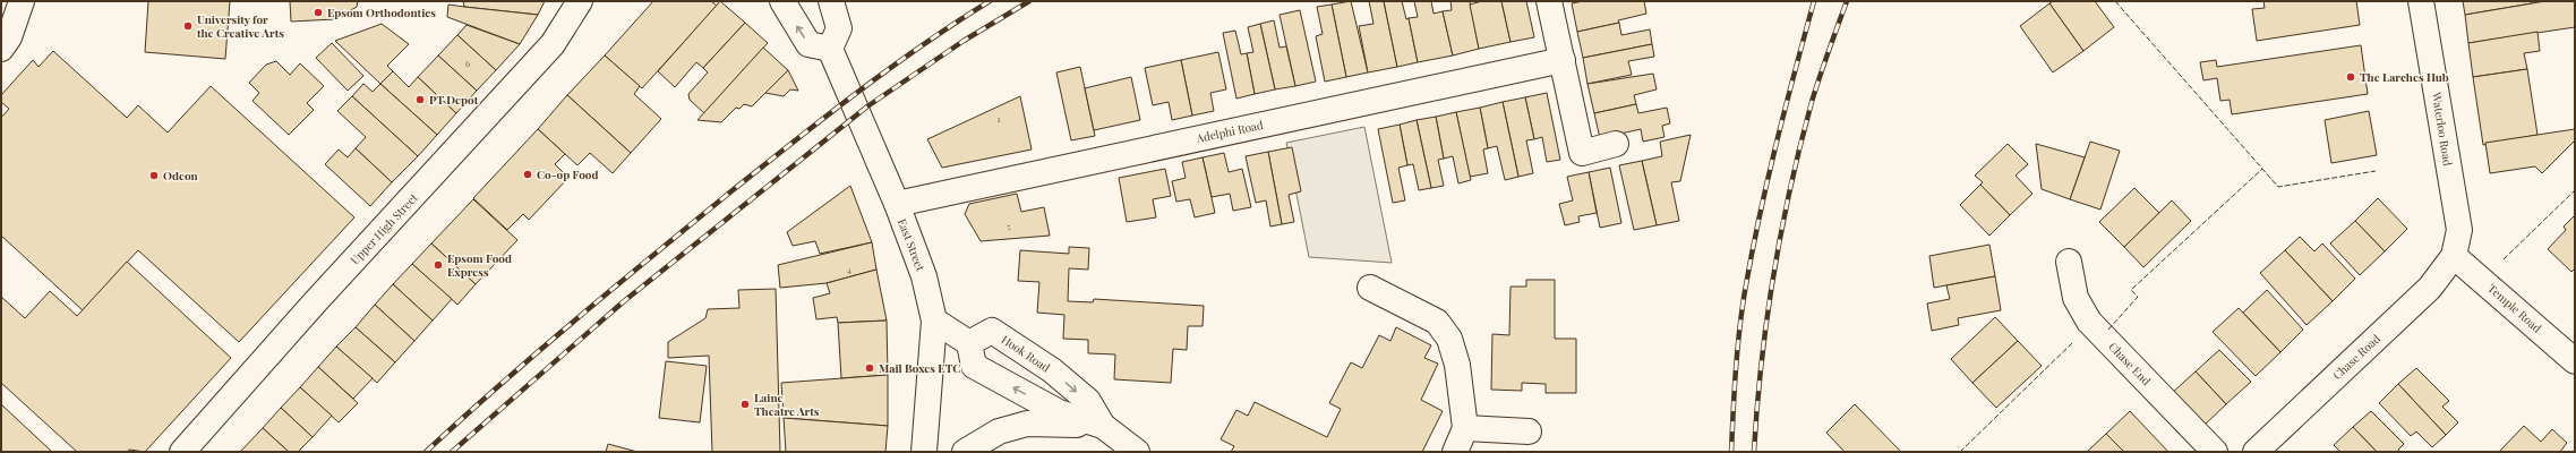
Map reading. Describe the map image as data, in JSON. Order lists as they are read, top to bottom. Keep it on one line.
{"streets":{"main road":["Waterloo Road","Adelphi Road","Upper High Street","East Street","Temple Road","Hook Road","Chase Road","Chase End"]},"crossings":[["Waterloo Road","Temple Road"],["Waterloo Road","Chase Road"],["Adelphi Road","East Street"],["Temple Road","Chase Road"]],"places":["Epsom Orthodontics","University for the Creative Arts","The Larches Hub","PT Depot","Co-op Food","Odeon","Epsom Food Express","Mail Boxes ETC","Laine Theatre Arts"],"house_numbers":["6","1","5","4"]}
